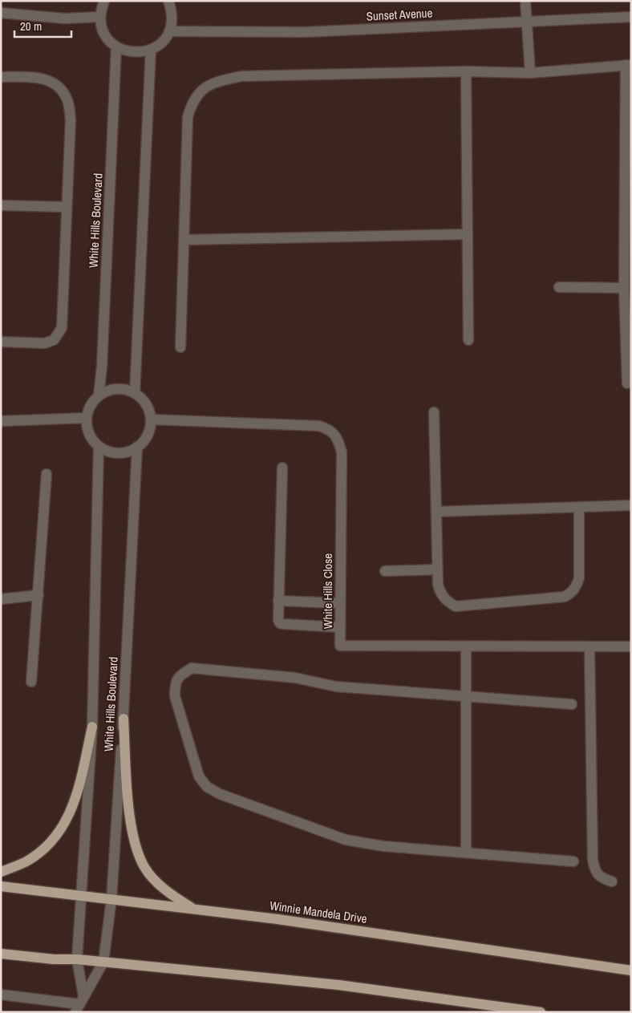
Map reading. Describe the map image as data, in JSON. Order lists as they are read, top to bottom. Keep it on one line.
{"streets":{"main road":["Winnie Mandela Drive"],"street":["Sunset Avenue","White Hills Boulevard","White Hills Close"]},"crossings":[["White Hills Boulevard","White Hills Close"],["White Hills Boulevard","Winnie Mandela Drive"]],"scale_bar":"20 m"}
